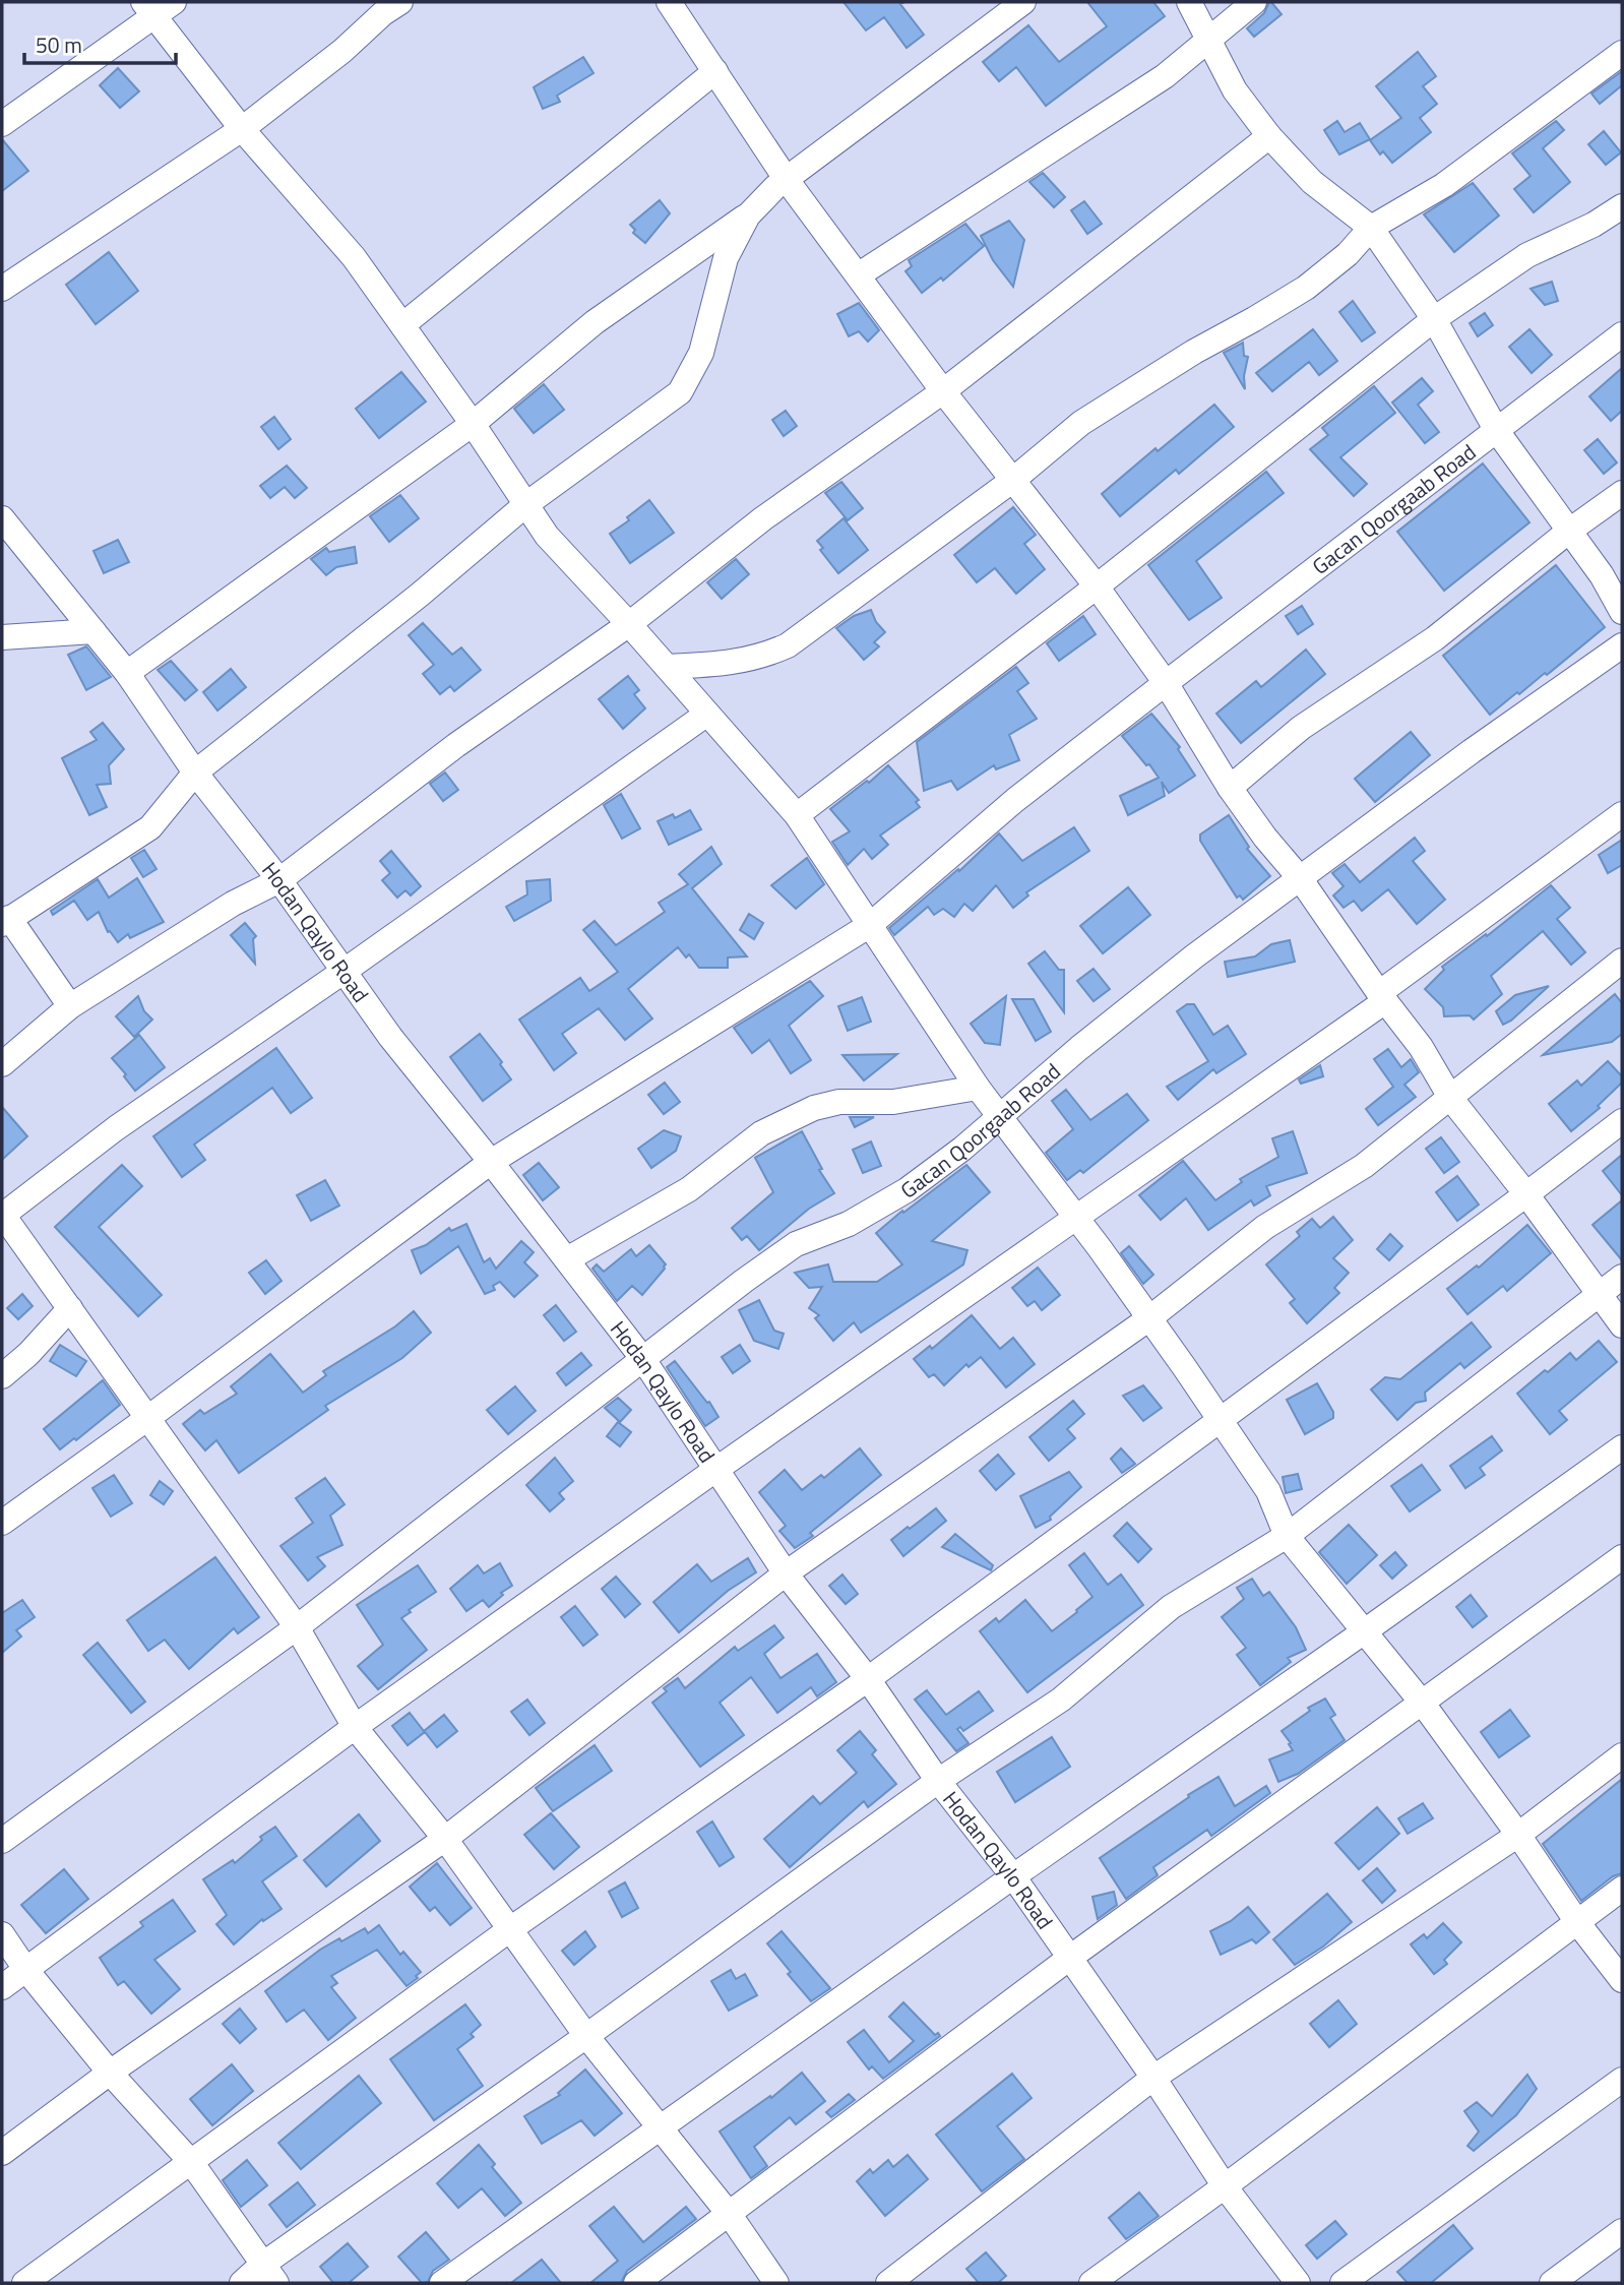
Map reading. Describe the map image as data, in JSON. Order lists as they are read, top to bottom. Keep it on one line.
{"streets":{"street":["Gacan Qoorgaab Road","Hodan Qaylo Road"]},"crossings":[["Gacan Qoorgaab Road","Hodan Qaylo Road"]],"scale_bar":"50 m"}
